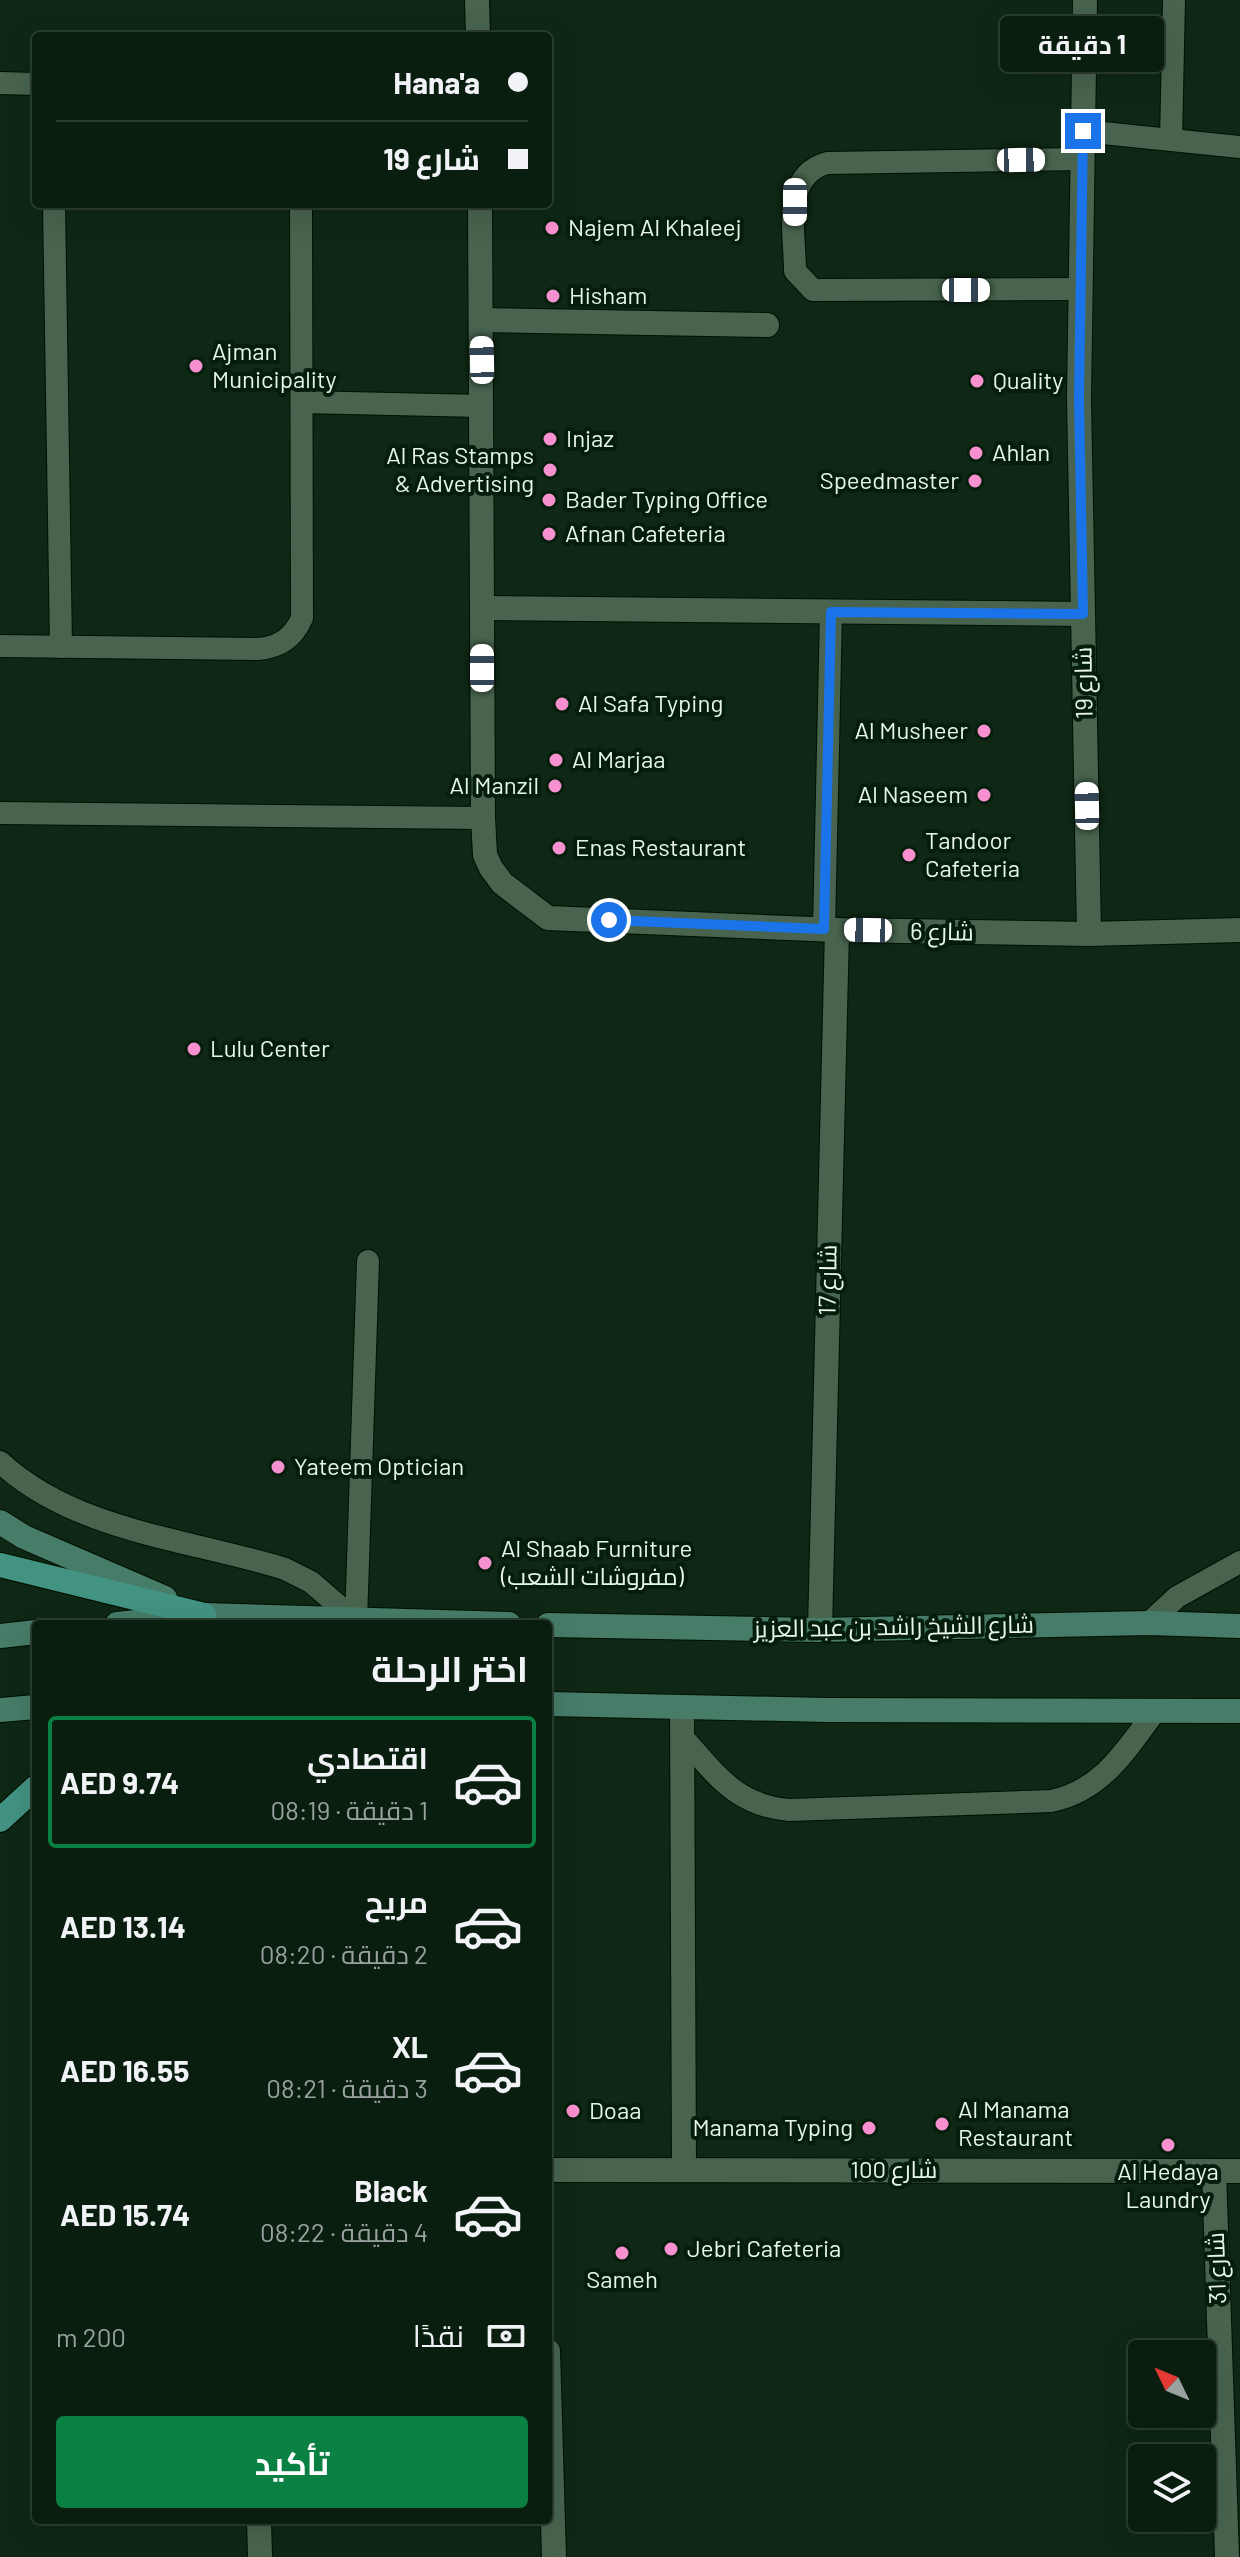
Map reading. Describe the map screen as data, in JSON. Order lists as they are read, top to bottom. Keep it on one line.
{"streets":{"main road":["شارع الشيخ راشد بن عبد العزيز"],"street":["شارع 19","شارع 6","شارع 17","شارع 100","شارع 31"]},"crossings":[["شارع 19","شارع 6"],["شارع 6","شارع 17"],["شارع 17","شارع الشيخ راشد بن عبد العزيز"],["شارع 100","شارع 31"]],"places":["Najem Al Khaleej","Hisham","Ajman Municipality","Quality","Injaz","Ahlan","Al Ras Stamps & Advertising","Speedmaster","Bader Typing Office","Afnan Cafeteria","Al Safa Typing","Al Musheer","Al Marjaa","Al Manzil","Al Naseem","Enas Restaurant","Tandoor Cafeteria","Lulu Center","Yateem Optician","Al Shaab Furniture (مفروشات الشعب)","Doaa","Al Manama Restaurant","Manama Typing","Al Hedaya Laundry","Jebri Cafeteria","Sameh"],"north":"top left","page":{"bubble":"1 دقيقة","banner":["Hana'a","شارع 19"],"heading":"اختر الرحلة","list":[{"name":"اقتصادي","note":"1 دقيقة · 08:19","value":"AED 9.74"},{"name":"مريح","note":"2 دقيقة · 08:20","value":"AED 13.14"},{"name":"XL","note":"3 دقيقة · 08:21","value":"AED 16.55"},{"name":"Black","note":"4 دقيقة · 08:22","value":"AED 15.74"}],"pay":["نقدًا","200 m"],"buttons":"تأكيد"}}
